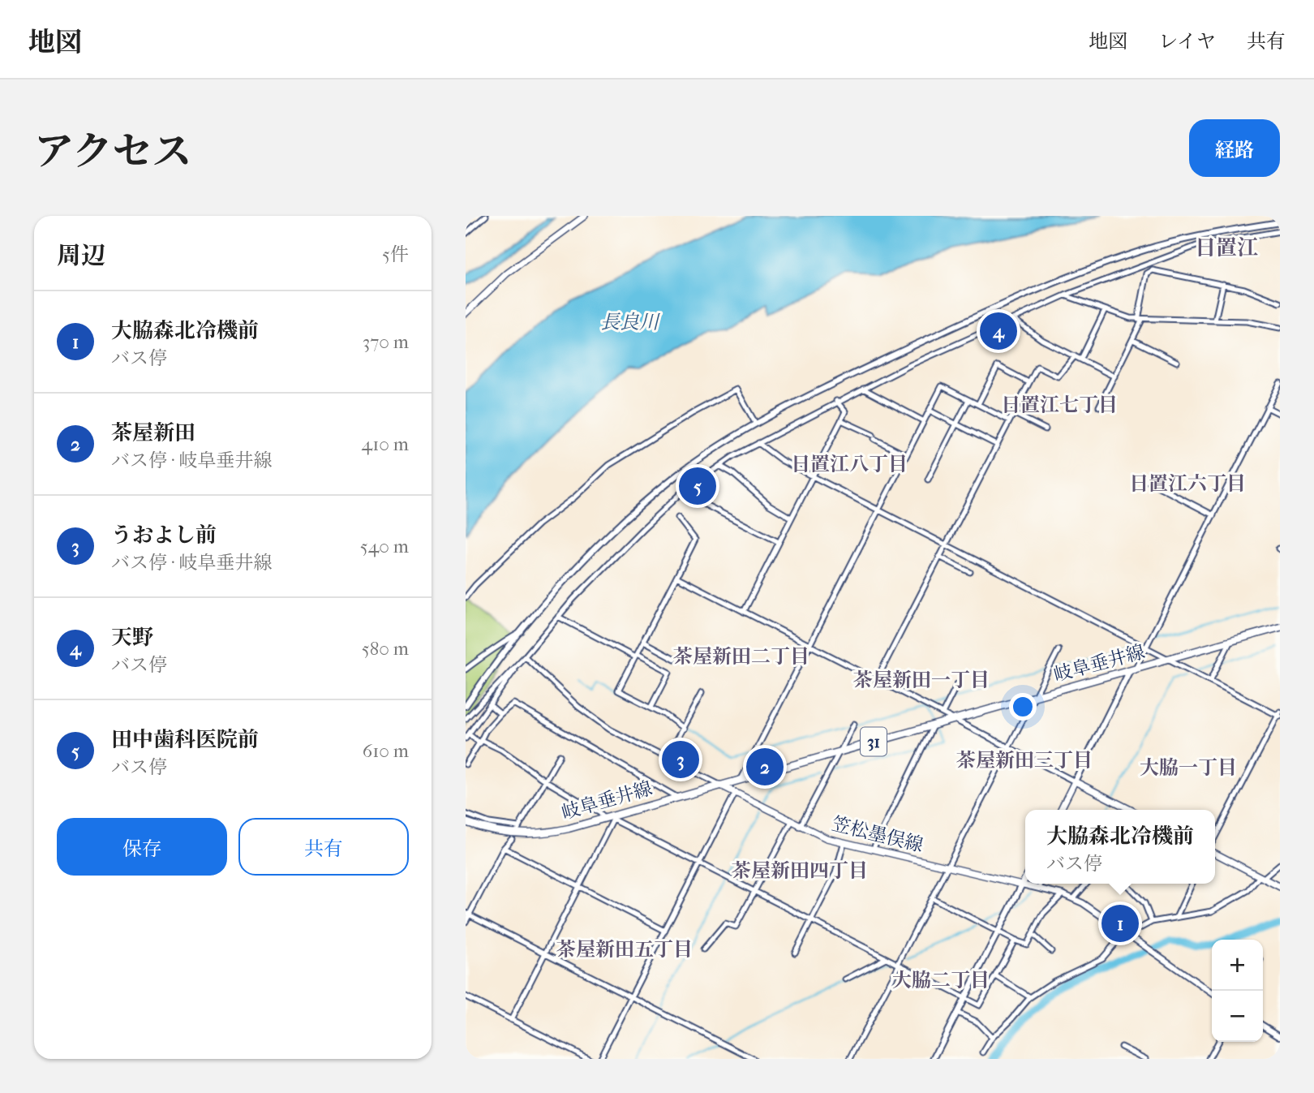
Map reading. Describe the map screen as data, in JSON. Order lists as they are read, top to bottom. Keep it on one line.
{"streets":{"main road":["岐阜垂井線","31","笠松墨俣線"]},"crossings":[["岐阜垂井線","笠松墨俣線"]],"districts":["日置江","日置江七丁目","日置江八丁目","日置江六丁目","茶屋新田二丁目","茶屋新田一丁目","茶屋新田三丁目","大脇一丁目","茶屋新田四丁目","茶屋新田五丁目","大脇二丁目"],"water":["長良川"],"page":{"header":"地図","nav":["地図","レイヤ","共有"],"title":"アクセス","buttons":["経路",["保存","共有"]],"heading":["周辺","5件"],"list":[{"mark":"1","name":"大脇森北冷機前","note":"バス停","value":"370 m"},{"mark":"2","name":"茶屋新田","note":"バス停 · 岐阜垂井線","value":"410 m"},{"mark":"3","name":"うおよし前","note":"バス停 · 岐阜垂井線","value":"540 m"},{"mark":"4","name":"天野","note":"バス停","value":"580 m"},{"mark":"5","name":"田中歯科医院前","note":"バス停","value":"610 m"}],"pins":["4","5","3","2","1"],"popup":["大脇森北冷機前","バス停"],"map_buttons":["+","−"]}}
